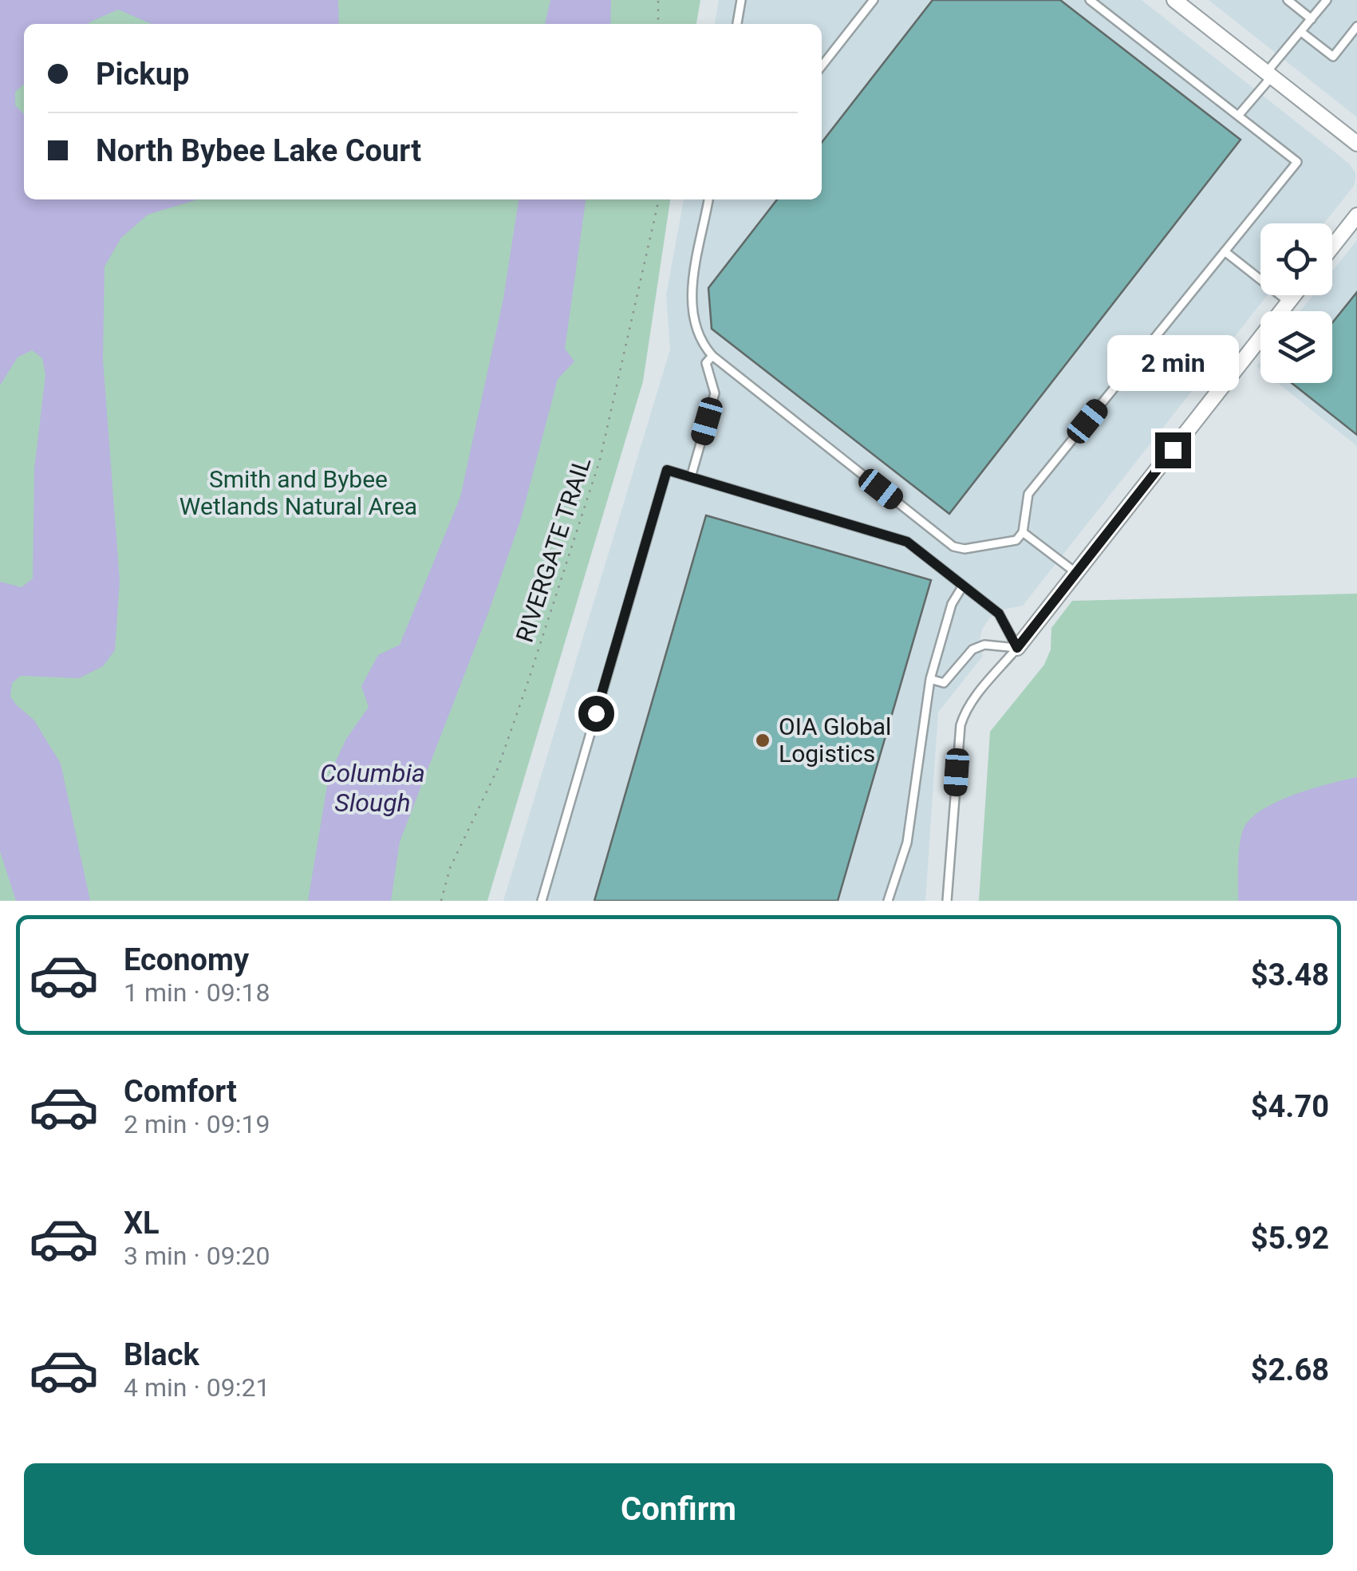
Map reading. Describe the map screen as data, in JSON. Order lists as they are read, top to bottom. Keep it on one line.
{"streets":{"path":["RIVERGATE TRAIL"]},"water":["Columbia Slough"],"parks":["Smith and Bybee Wetlands Natural Area"],"places":["OIA Global Logistics"],"page":{"banner":["Pickup","North Bybee Lake Court"],"bubble":"2 min","list":[{"name":"Economy","note":"1 min · 09:18","value":"$3.48"},{"name":"Comfort","note":"2 min · 09:19","value":"$4.70"},{"name":"XL","note":"3 min · 09:20","value":"$5.92"},{"name":"Black","note":"4 min · 09:21","value":"$2.68"}],"buttons":"Confirm"}}
